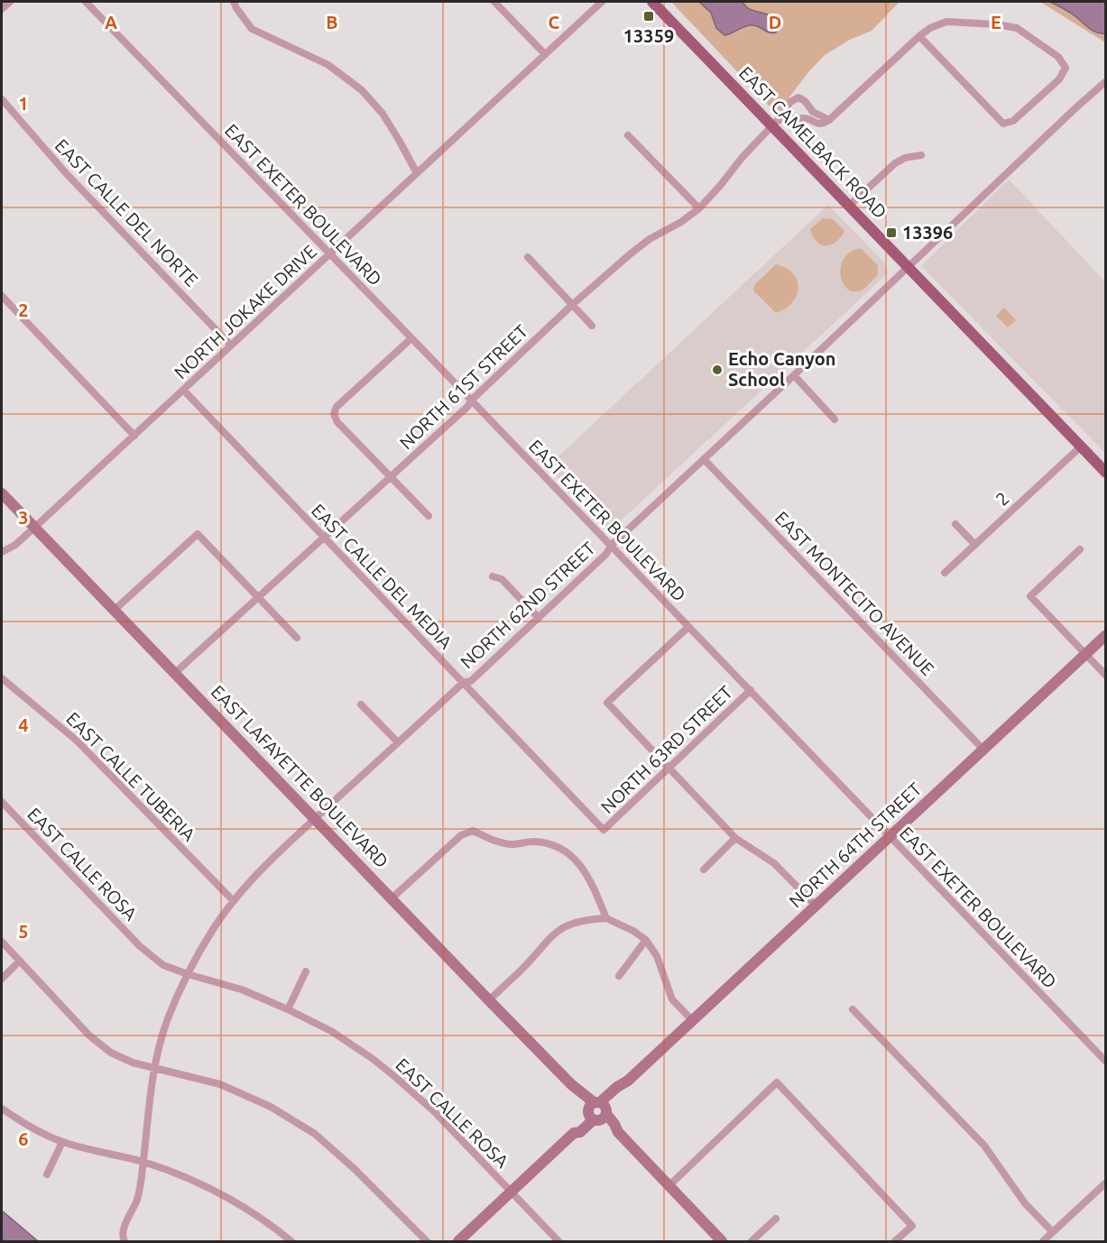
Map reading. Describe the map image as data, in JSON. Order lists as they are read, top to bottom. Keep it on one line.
{"streets":{"main road":["EAST CAMELBACK ROAD"],"street":["EAST EXETER BOULEVARD","EAST CALLE DEL NORTE","NORTH JOKAKE DRIVE","NORTH 61ST STREET","2","EAST CALLE DEL MEDIA","EAST MONTECITO AVENUE","NORTH 62ND STREET","NORTH 63RD STREET","EAST CALLE TUBERIA","EAST LAFAYETTE BOULEVARD","NORTH 64TH STREET","EAST CALLE ROSA"]},"crossings":[["EAST CAMELBACK ROAD","NORTH 61ST STREET"],["EAST CAMELBACK ROAD","2"],["EAST CAMELBACK ROAD","NORTH 62ND STREET"],["EAST EXETER BOULEVARD","NORTH JOKAKE DRIVE"],["EAST EXETER BOULEVARD","NORTH 61ST STREET"],["EAST EXETER BOULEVARD","NORTH 62ND STREET"],["EAST EXETER BOULEVARD","NORTH 63RD STREET"],["EAST EXETER BOULEVARD","NORTH 64TH STREET"],["EAST CALLE DEL NORTE","NORTH JOKAKE DRIVE"],["NORTH JOKAKE DRIVE","EAST CALLE DEL MEDIA"],["NORTH JOKAKE DRIVE","EAST LAFAYETTE BOULEVARD"],["NORTH 61ST STREET","EAST CALLE DEL MEDIA"],["NORTH 61ST STREET","EAST LAFAYETTE BOULEVARD"],["EAST CALLE DEL MEDIA","NORTH 62ND STREET"],["EAST CALLE DEL MEDIA","NORTH 63RD STREET"],["EAST MONTECITO AVENUE","NORTH 62ND STREET"],["EAST MONTECITO AVENUE","NORTH 64TH STREET"],["NORTH 62ND STREET","EAST CALLE TUBERIA"],["NORTH 62ND STREET","EAST LAFAYETTE BOULEVARD"],["NORTH 62ND STREET","EAST CALLE ROSA"],["EAST LAFAYETTE BOULEVARD","NORTH 64TH STREET"],["NORTH 64TH STREET","EAST CALLE ROSA"]],"places":{"transit":["13359","13396"],"other":["Echo Canyon School"]},"grid":{"columns":["A","B","C","D","E"],"rows":["1","2","3","4","5","6"]}}
